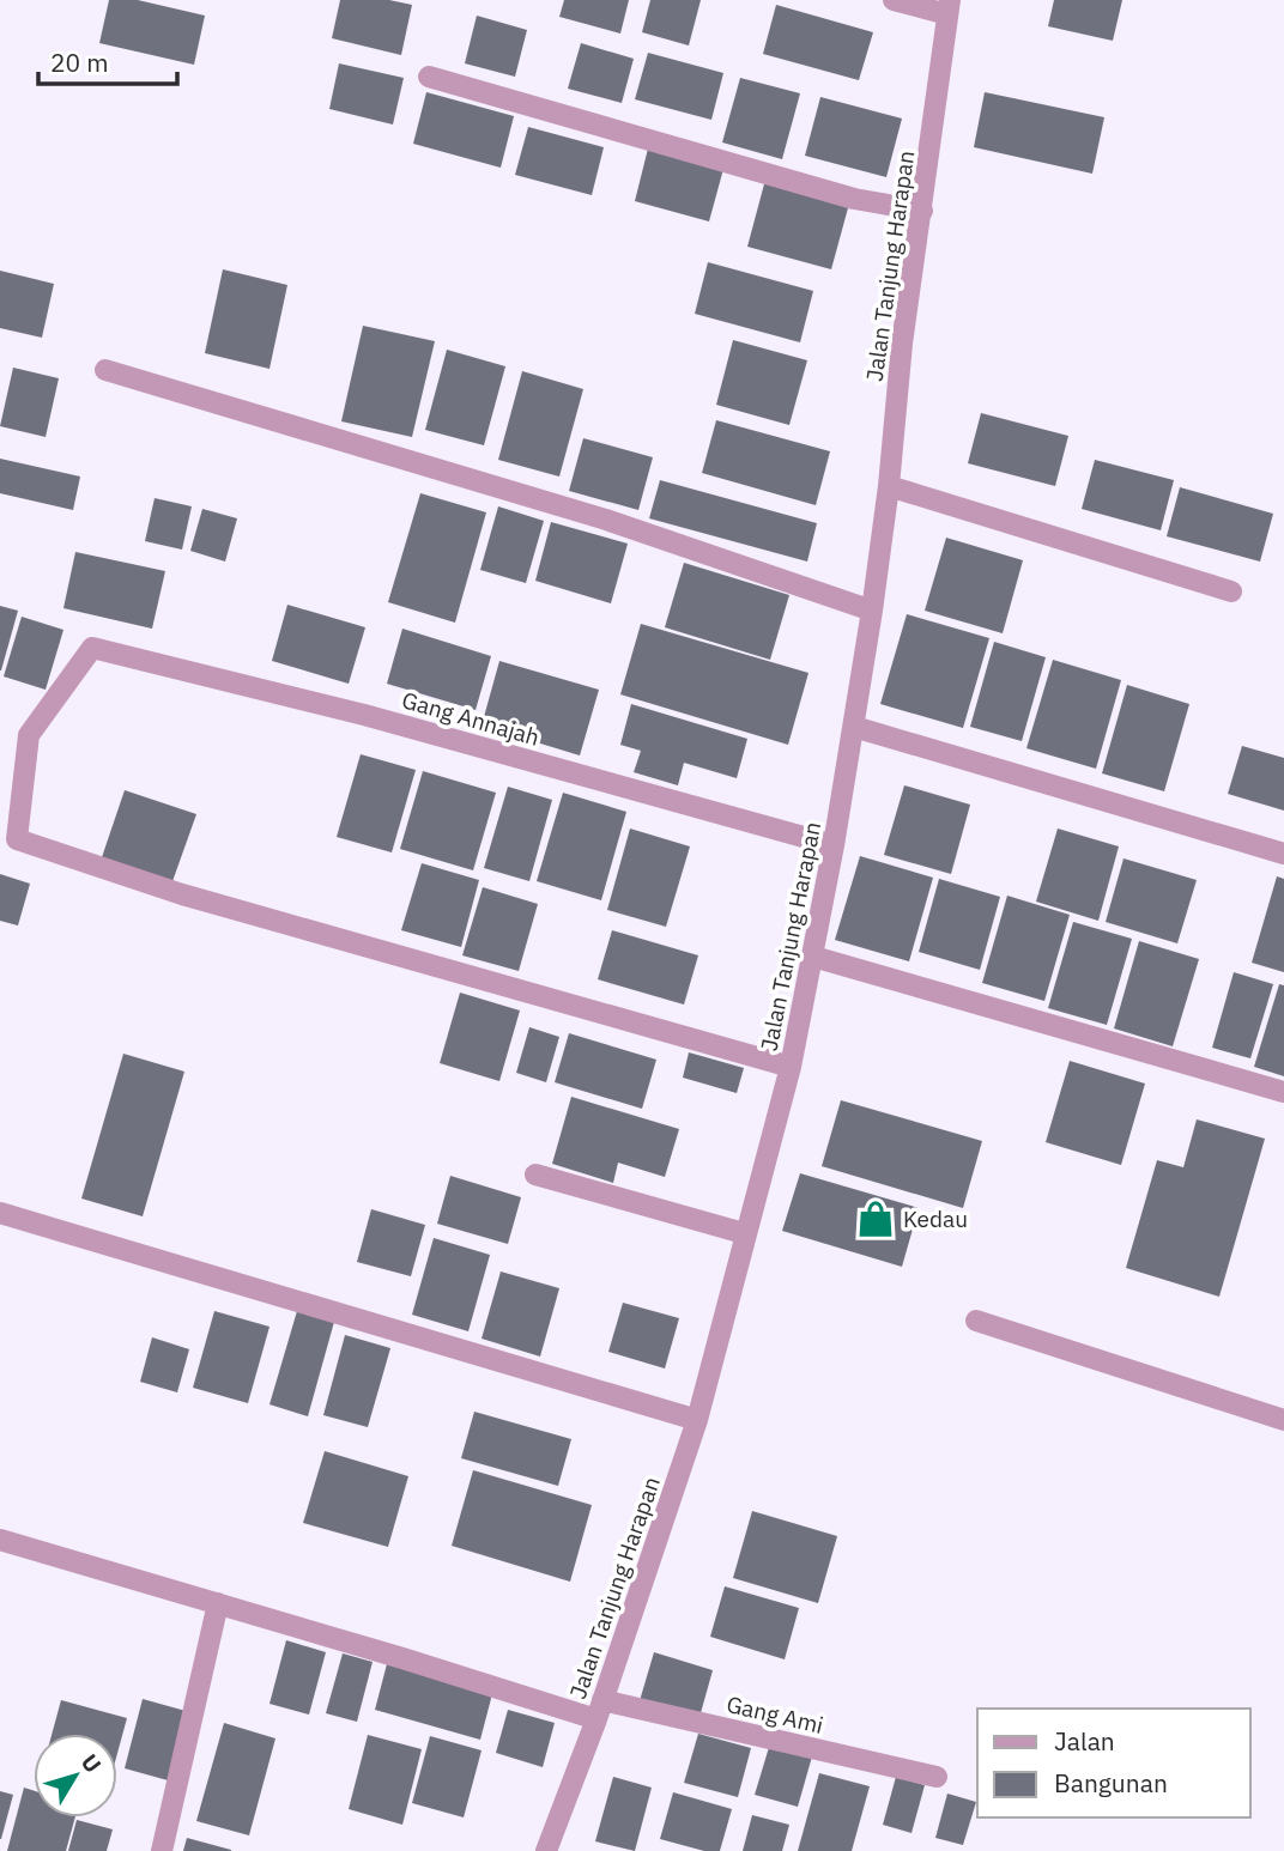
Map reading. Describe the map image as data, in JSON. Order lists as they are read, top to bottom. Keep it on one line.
{"streets":{"street":["Jalan Tanjung Harapan","Gang Annajah","Gang Ami"]},"crossings":[["Jalan Tanjung Harapan","Gang Annajah"],["Jalan Tanjung Harapan","Gang Ami"]],"places":{"shop":["Kedau"]},"legend":["Jalan","Bangunan"],"scale_bar":"20 m","north":"top right"}
